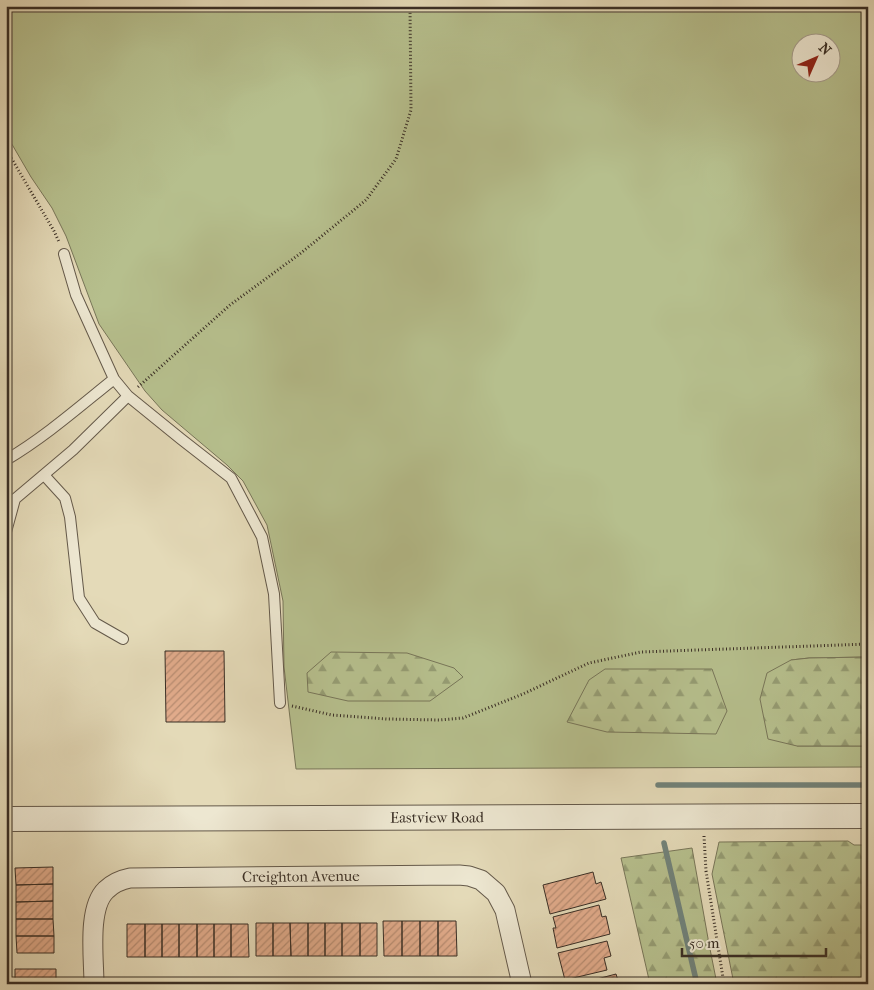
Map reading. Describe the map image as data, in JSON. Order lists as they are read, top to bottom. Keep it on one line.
{"streets":{"street":["Eastview Road","Creighton Avenue"]},"scale_bar":"50 m","north":"top right"}
